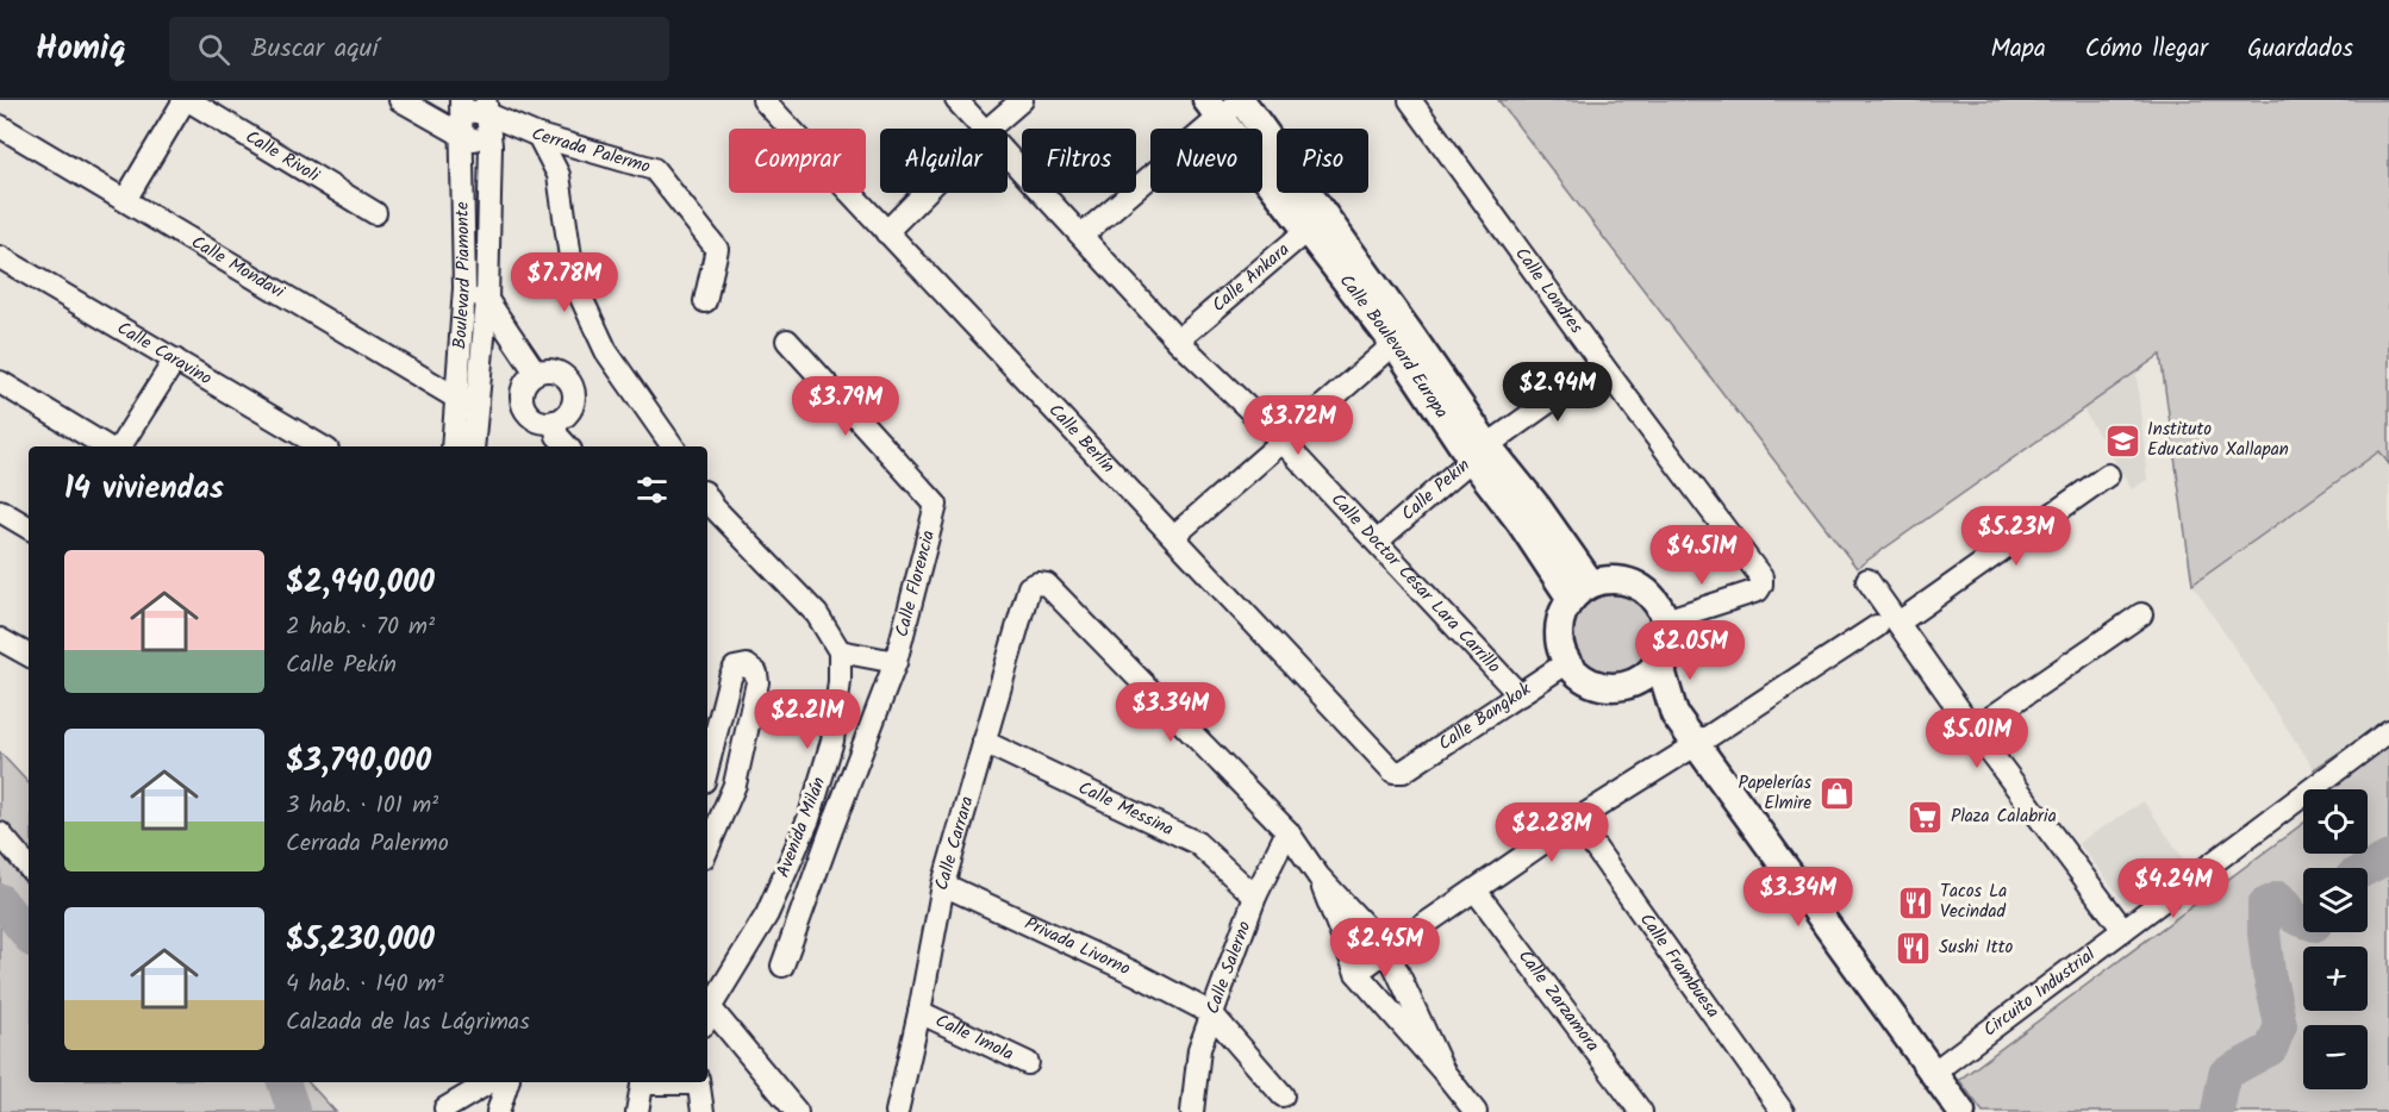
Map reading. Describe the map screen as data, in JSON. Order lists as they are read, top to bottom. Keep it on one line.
{"streets":{"main road":["Calle Boulevard Europa"],"street":["Cerrada Palermo","Calle Rivoli","Calle Mondavi","Boulevard Piamonte","Calle Ankara","Calle Londres","Calle Caravino","Calle Berlín","Calle Pekín","Calle Florencia","Calle Doctor César Lara Carrillo","Calle Bangkok","Calle Messina","Avenida Milán","Calle Carrara","Privada Livorno","Calle Frambuesa","Calle Salerno","Circuito Industrial","Calle Zarzamora","Calle Imola"]},"crossings":[["Cerrada Palermo","Boulevard Piamonte"],["Calle Rivoli","Calle Mondavi"],["Calle Mondavi","Boulevard Piamonte"],["Calle Ankara","Calle Boulevard Europa"],["Calle Ankara","Calle Doctor César Lara Carrillo"],["Calle Londres","Calle Boulevard Europa"],["Calle Londres","Calle Pekín"],["Calle Londres","Calle Bangkok"],["Calle Boulevard Europa","Calle Pekín"],["Calle Boulevard Europa","Calle Bangkok"],["Calle Berlín","Calle Bangkok"],["Calle Pekín","Calle Doctor César Lara Carrillo"],["Calle Doctor César Lara Carrillo","Calle Bangkok"],["Calle Messina","Calle Carrara"],["Calle Messina","Calle Salerno"],["Calle Carrara","Privada Livorno"],["Calle Carrara","Calle Salerno"],["Calle Carrara","Calle Imola"],["Privada Livorno","Calle Salerno"]],"places":{"school or university":["Instituto Educativo Xallapan"],"shop":["Papelerías Elmire"],"supermarket":["Plaza Calabria"],"restaurant":["Tacos La Vecindad","Sushi Itto"]},"page":{"header":"Homiq","search":"Buscar aquí","nav":["Mapa","Cómo llegar","Guardados"],"chip":["Comprar","Alquilar","Filtros","Nuevo","Piso"],"price":["$7.78M","$2.94M","$3.79M","$3.72M","$5.23M","$4.51M","$2.05M","$3.34M","$2.21M","$5.01M","$2.28M","$4.24M","$3.34M","$2.45M"],"heading":"14 viviendas","list":[{"name":"$2,940,000","note":"2 hab. · 70 m² · Calle Pekín"},{"name":"$3,790,000","note":"3 hab. · 101 m² · Cerrada Palermo"},{"name":"$5,230,000","note":"4 hab. · 140 m² · Calzada de las Lágrimas"}],"map_buttons":["+","−"]}}
